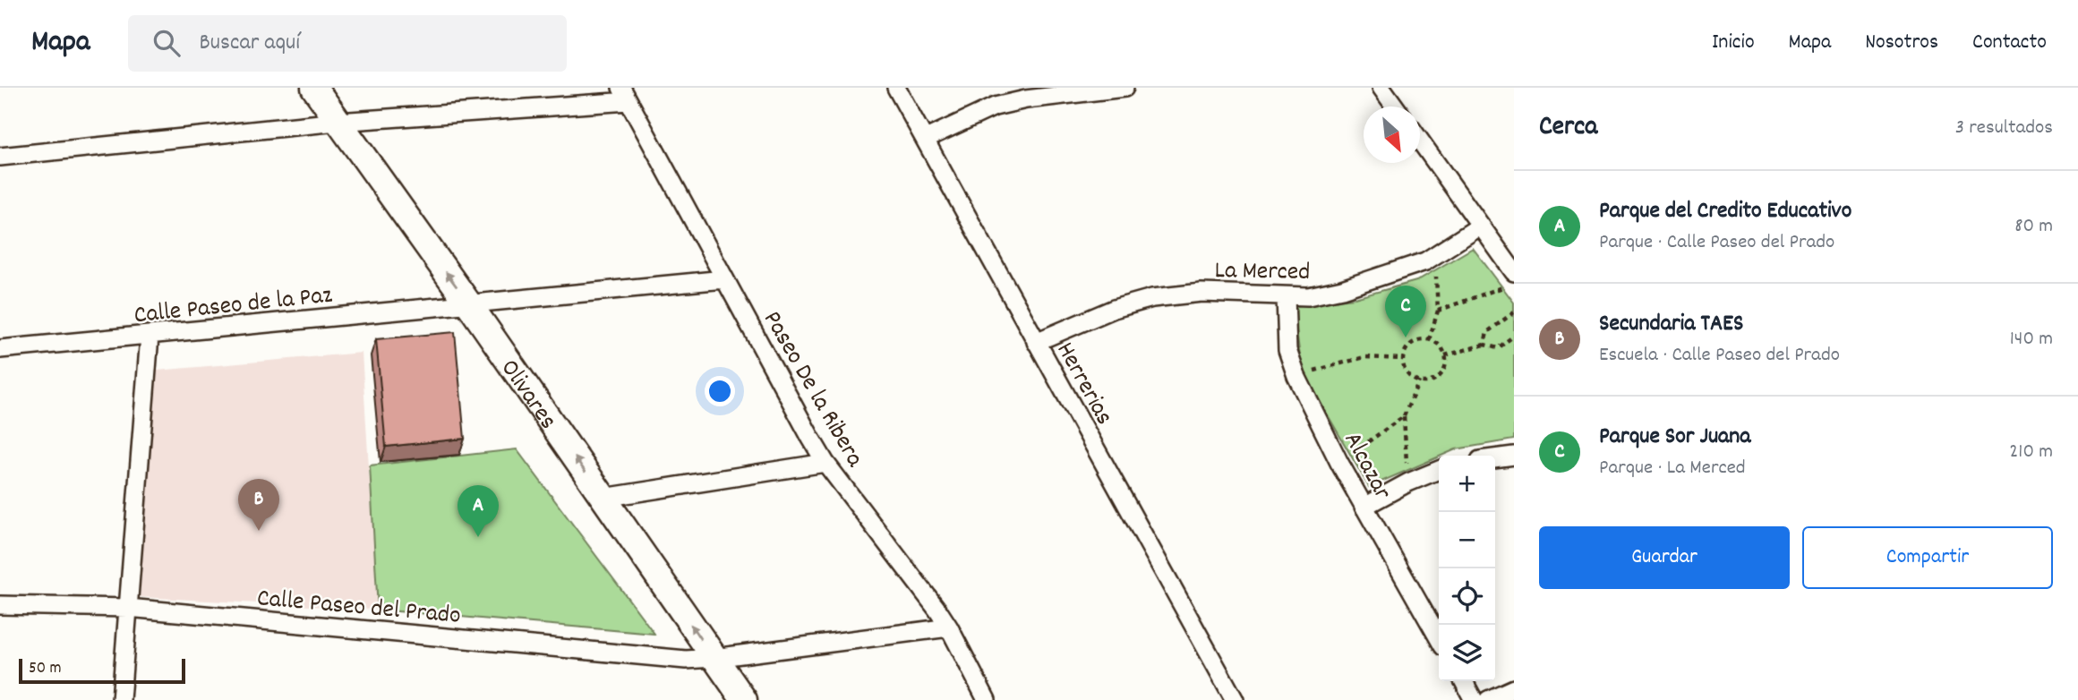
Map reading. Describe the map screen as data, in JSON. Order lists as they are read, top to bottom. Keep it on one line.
{"streets":{"main road":["Olivares"],"street":["La Merced","Calle Paseo de la Paz","Herrerias","Paseo De la Ribera","Alcazar","Calle Paseo del Prado"]},"crossings":[["La Merced","Herrerias"],["La Merced","Alcazar"],["Calle Paseo de la Paz","Paseo De la Ribera"],["Calle Paseo de la Paz","Olivares"],["Paseo De la Ribera","Calle Paseo del Prado"],["Olivares","Calle Paseo del Prado"]],"one_way":["Olivares"],"scale_bar":"50 m","north":"bottom right","page":{"header":"Mapa","search":"Buscar aquí","nav":["Inicio","Mapa","Nosotros","Contacto"],"heading":["Cerca","3 resultados"],"list":[{"mark":"A","name":"Parque del Credito Educativo","note":"Parque · Calle Paseo del Prado","value":"80 m"},{"mark":"B","name":"Secundaria TAES","note":"Escuela · Calle Paseo del Prado","value":"140 m"},{"mark":"C","name":"Parque Sor Juana","note":"Parque · La Merced","value":"210 m"}],"pins":["C","B","A"],"map_buttons":["+","−"],"buttons":["Guardar","Compartir"],"scale":"50 m"}}
